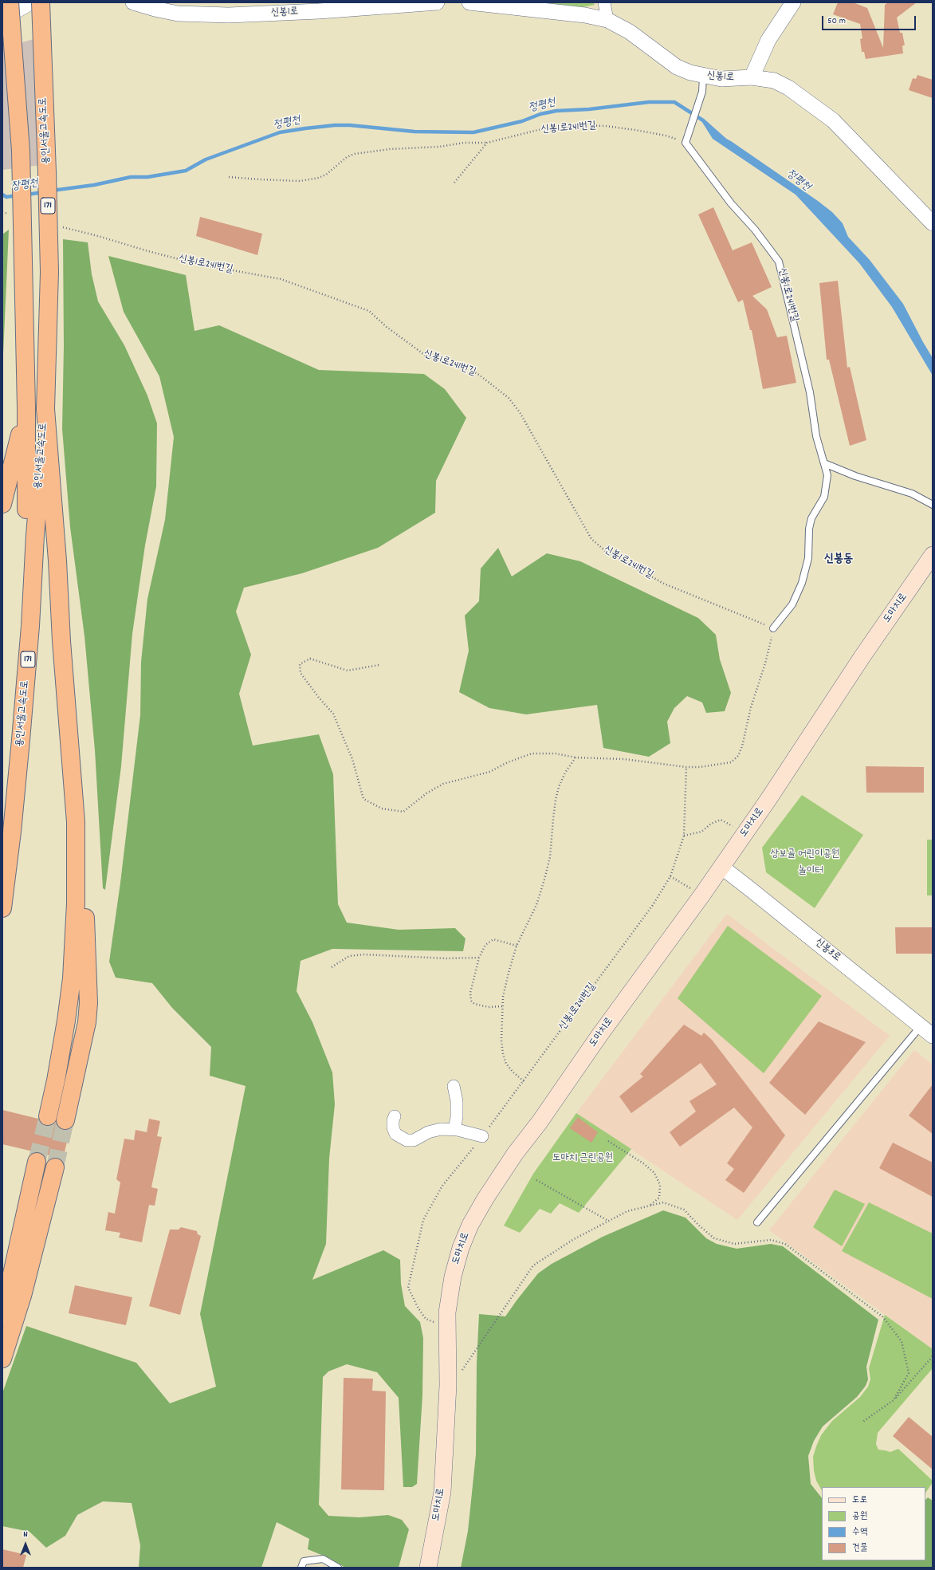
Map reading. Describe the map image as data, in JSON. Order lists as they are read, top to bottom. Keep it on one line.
{"streets":{"highway":["용인서울고속도로","171"],"main road":["도마치로"],"street":["신봉1로","신봉3로"],"lane":["신봉1로241번길"]},"crossings":[["신봉1로241번길","도마치로"],["도마치로","신봉3로"]],"districts":["신봉동"],"water":["정평천","장평천"],"parks":["상보골 어린이공원","놀이터","도마치 근린공원"],"legend":["도로","공원","수역","건물"],"scale_bar":"50 m","north":"top"}
